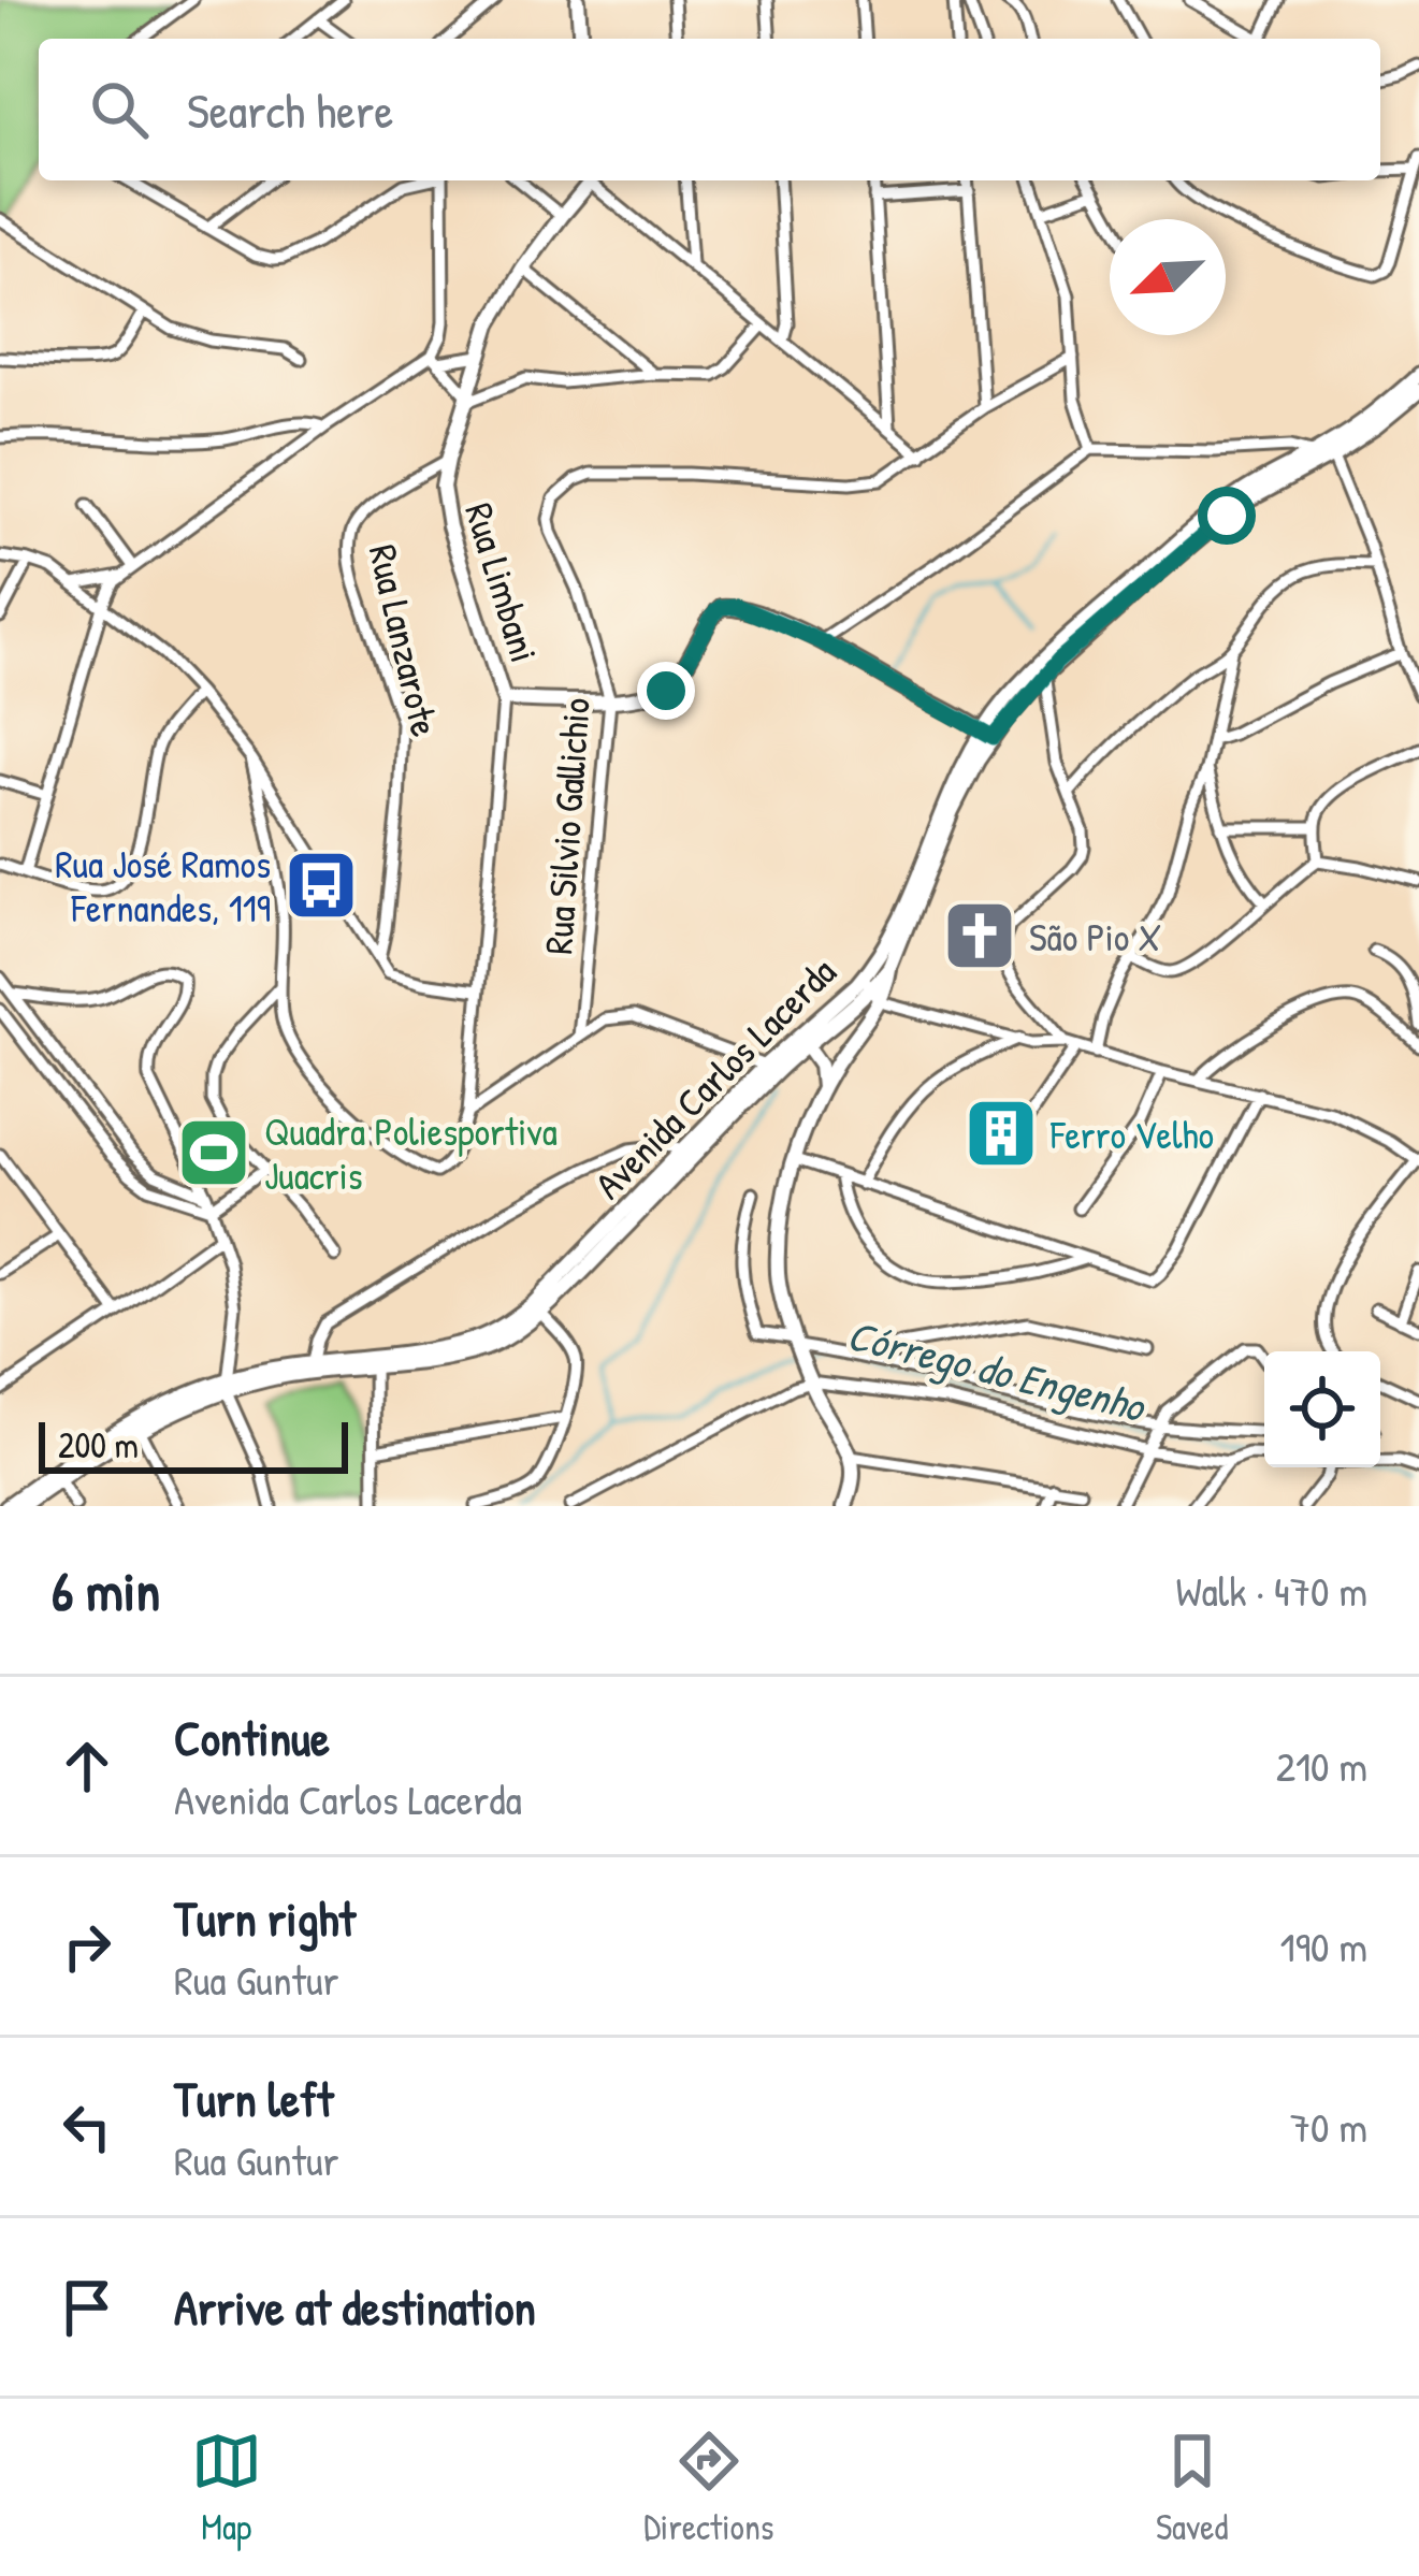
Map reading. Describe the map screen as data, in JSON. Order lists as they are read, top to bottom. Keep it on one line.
{"streets":{"main road":["Rua Limbani","Avenida Carlos Lacerda"],"street":["Rua Lanzarote","Rua Silvio Gallichio"]},"crossings":[["Rua Limbani","Rua Lanzarote"]],"water":["Córrego do Engenho"],"places":{"bus stop":["Rua José Ramos Fernandes, 119"],"church":["São Pio X"],"building":["Ferro Velho"],"sports":["Quadra Poliesportiva Juacris"]},"scale_bar":"200 m","north":"bottom left","page":{"search":"Search here","scale":"200 m","heading":["6 min","Walk · 470 m"],"list":[["Continue","Avenida Carlos Lacerda","210 m"],["Turn right","Rua Guntur","190 m"],["Turn left","Rua Guntur","70 m"],"Arrive at destination"],"nav":["Map","Directions","Saved"]}}
